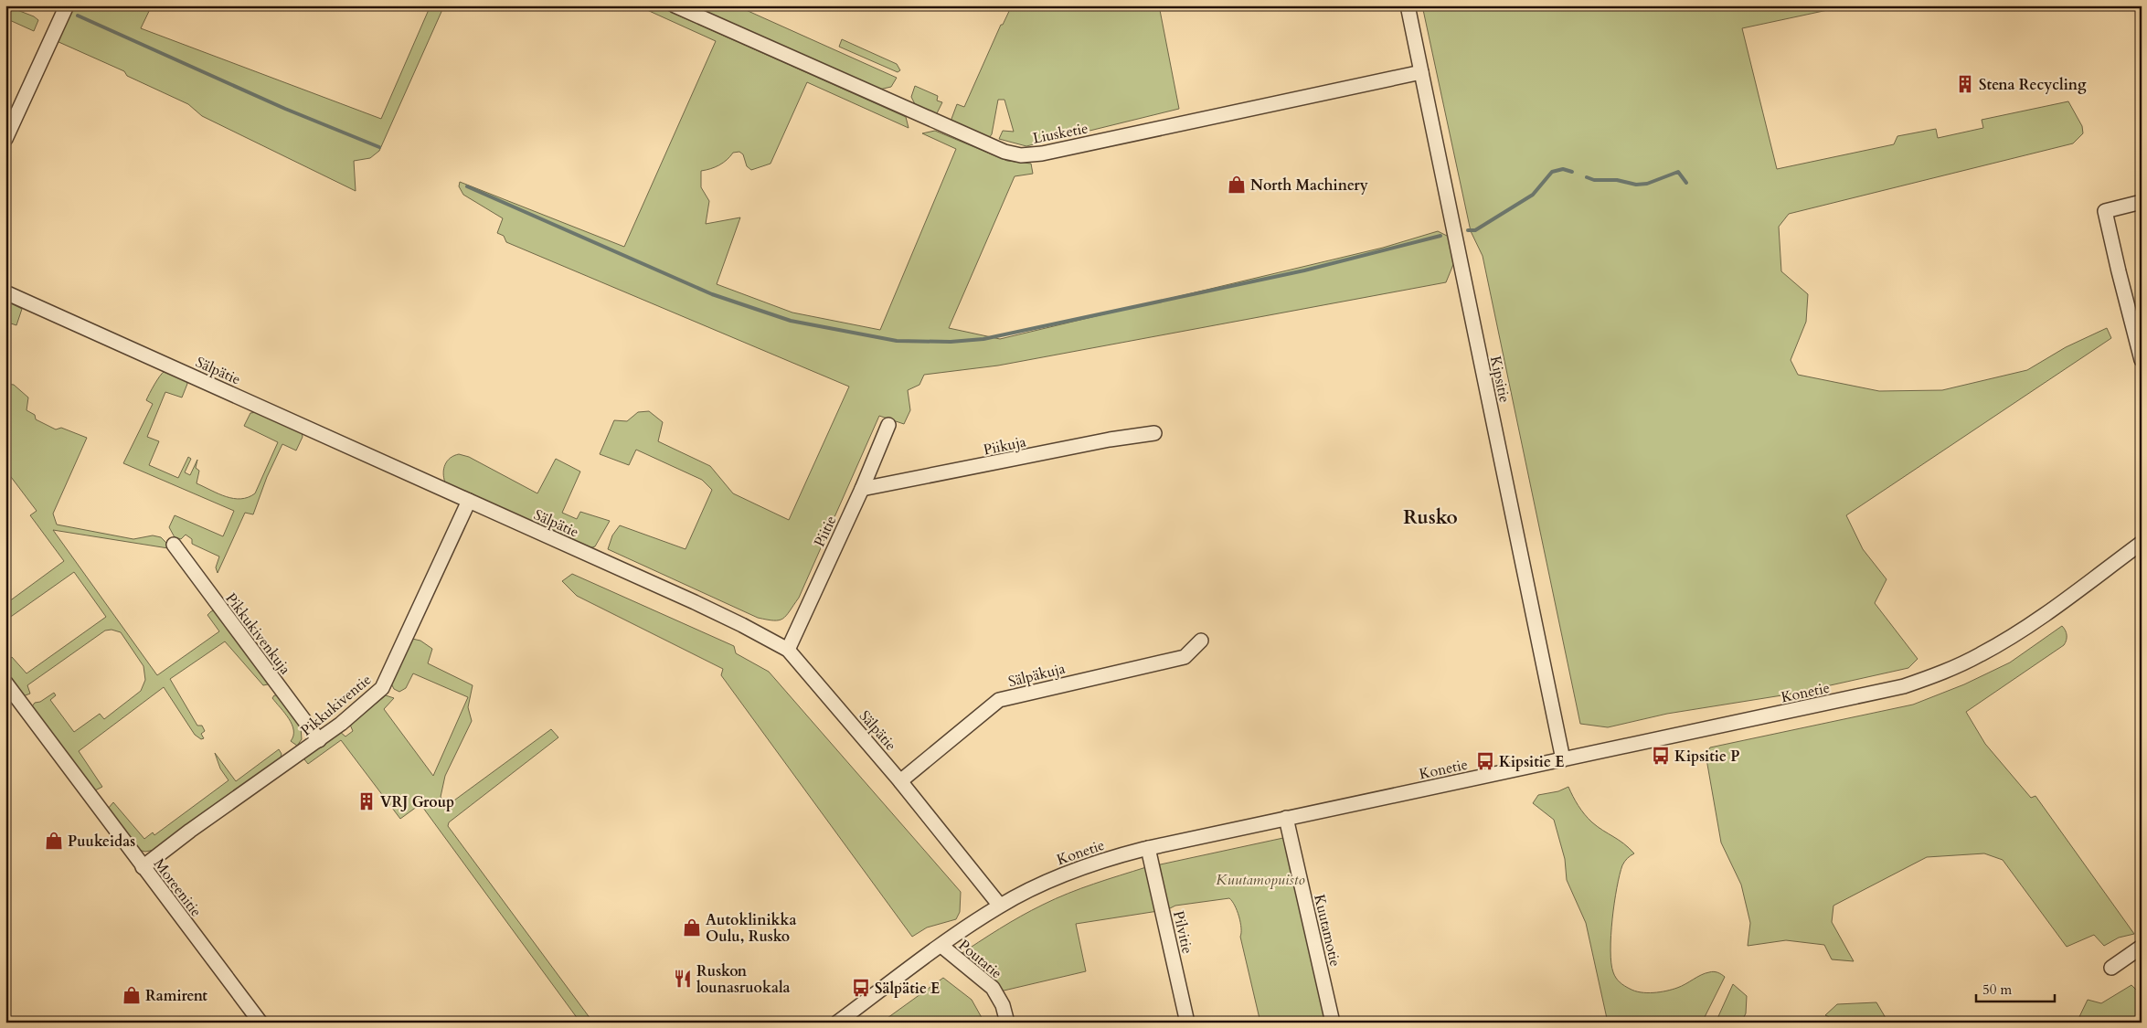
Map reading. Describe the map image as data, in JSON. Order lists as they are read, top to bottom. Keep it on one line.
{"streets":{"street":["Liusketie","Sälpätie","Kipsitie","Piikuja","Piitie","Pikkukivenkuja","Sälpäkuja","Konetie","Pikkukiventie","Moreenitie","Kuutamotie","Pilvitie","Poutatie"]},"crossings":[["Liusketie","Kipsitie"],["Sälpätie","Piitie"],["Sälpätie","Sälpäkuja"],["Sälpätie","Konetie"],["Sälpätie","Pikkukiventie"],["Kipsitie","Konetie"],["Piikuja","Piitie"],["Pikkukivenkuja","Pikkukiventie"],["Konetie","Kuutamotie"],["Konetie","Pilvitie"],["Konetie","Poutatie"],["Pikkukiventie","Moreenitie"]],"districts":["Rusko"],"parks":["Kuutamopuisto"],"places":{"building":["Stena Recycling","VRJ Group"],"shop":["North Machinery","Puukeidas","Autoklinikka Oulu, Rusko","Ramirent"],"bus stop":["Kipsitie P","Kipsitie E","Sälpätie E"],"restaurant":["Ruskon lounasruokala"]},"scale_bar":"50 m"}
